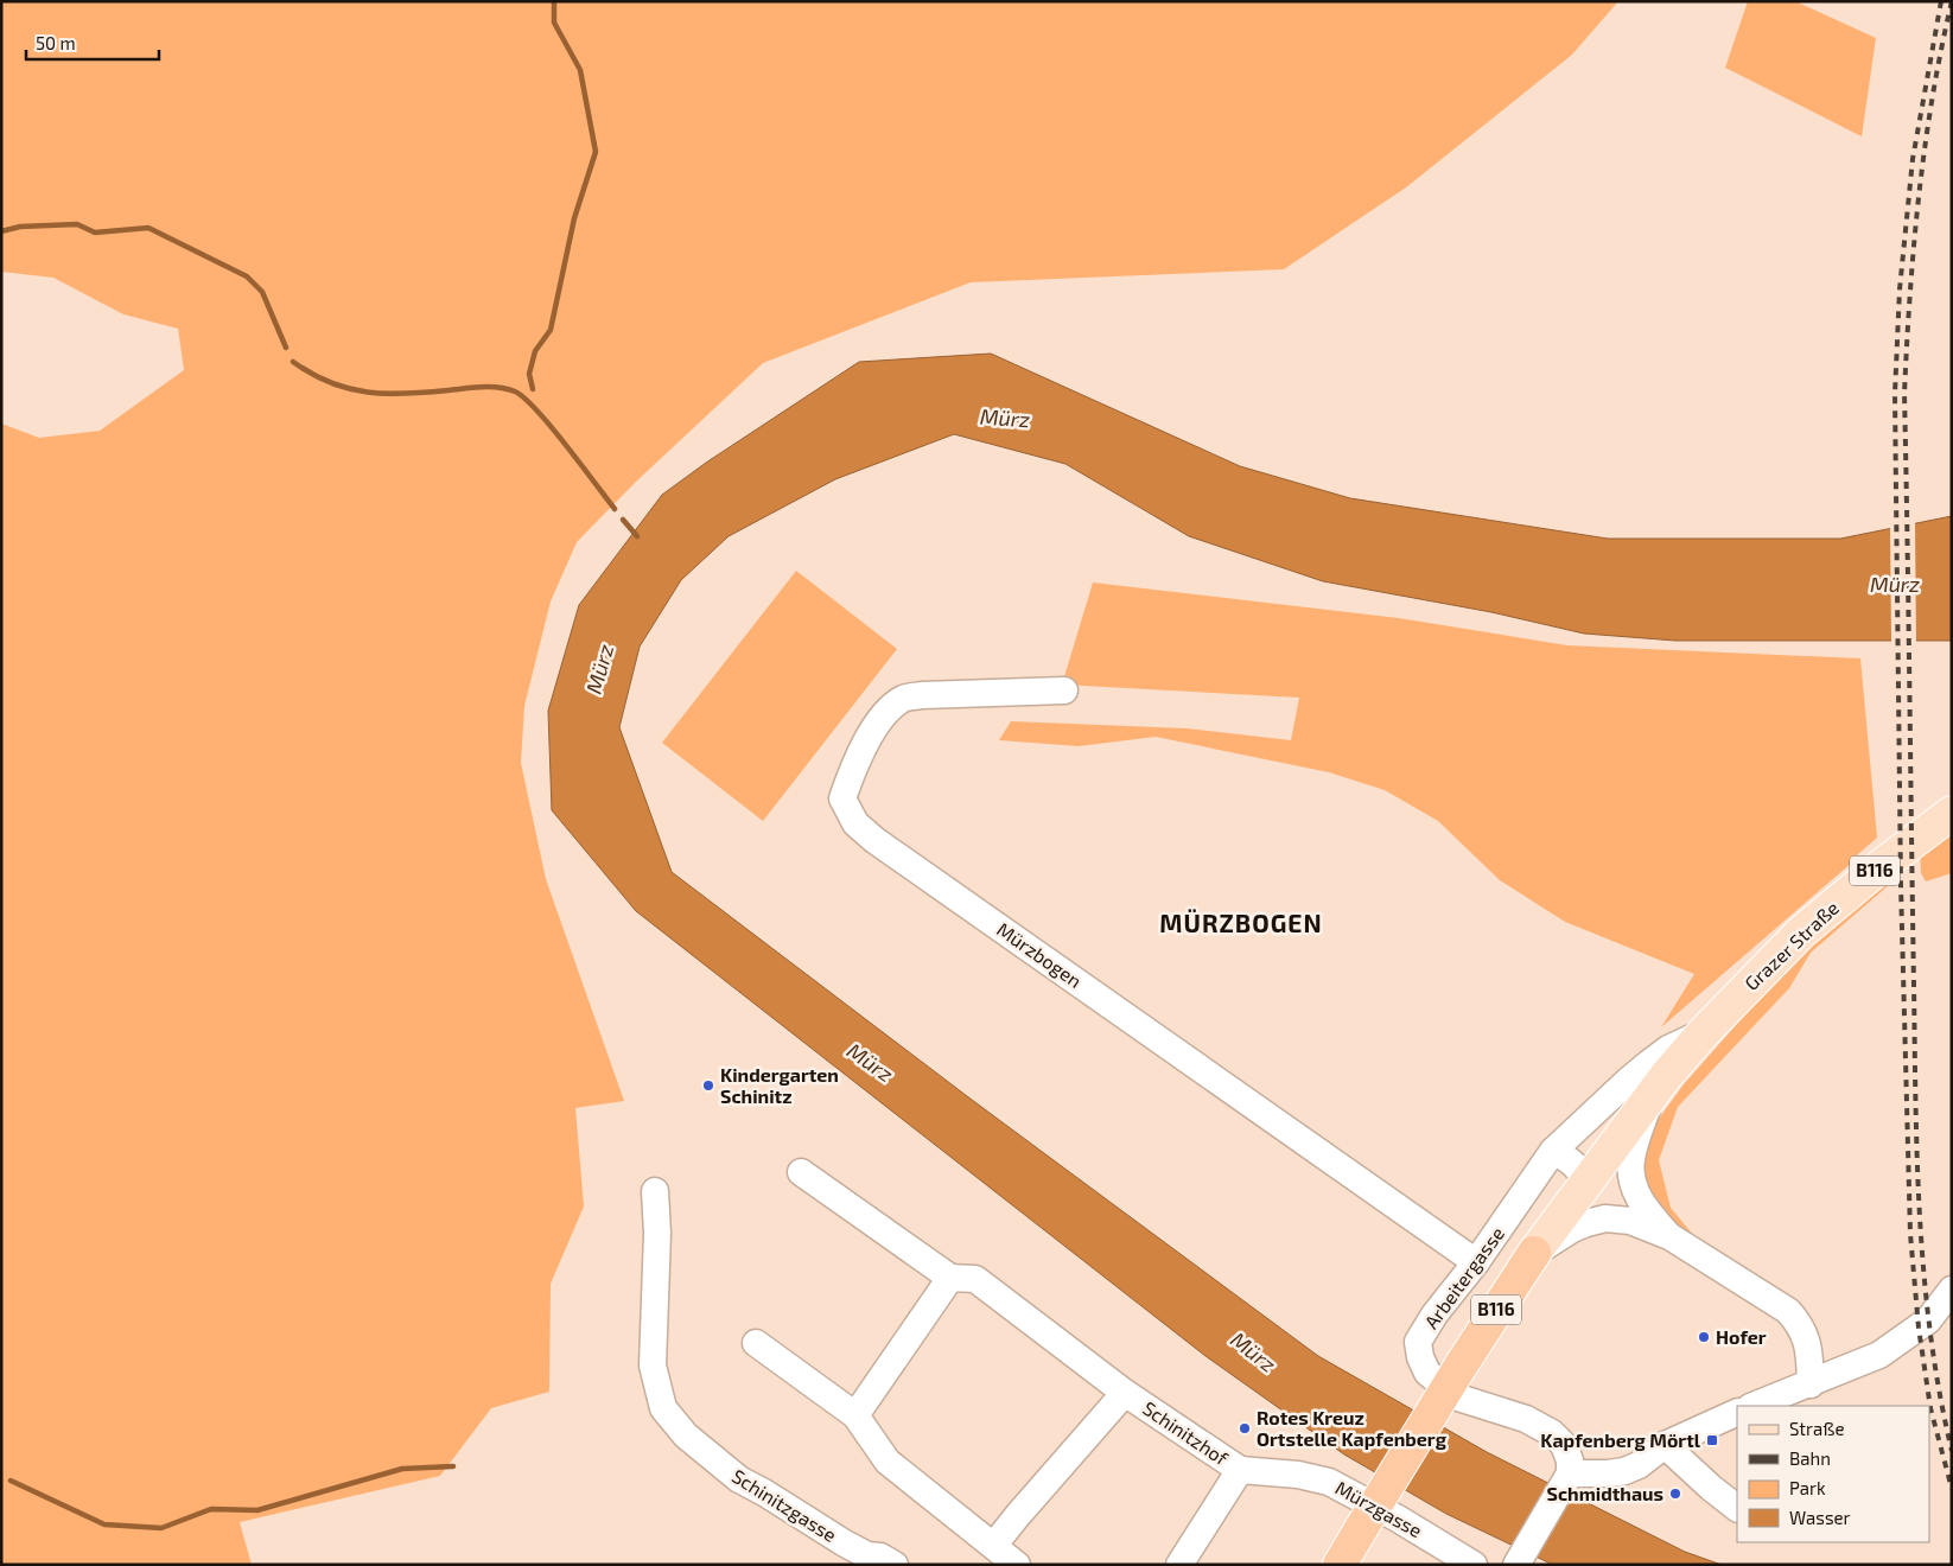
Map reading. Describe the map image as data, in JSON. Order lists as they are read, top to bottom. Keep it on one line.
{"streets":{"highway":["B116","Grazer Straße"],"street":["Mürzbogen","Arbeitergasse","Schinitzhof","Schinitzgasse","Mürzgasse"]},"crossings":[["Grazer Straße","Arbeitergasse"],["Mürzbogen","Arbeitergasse"],["Schinitzhof","Mürzgasse"]],"districts":["MÜRZBOGEN"],"water":["Mürz"],"places":{"other":["Kindergarten Schinitz","Hofer","Rotes Kreuz Ortstelle Kapfenberg","Schmidthaus"],"transit":["Kapfenberg Mörtl"]},"legend":["Straße","Bahn","Park","Wasser"],"scale_bar":"50 m"}
